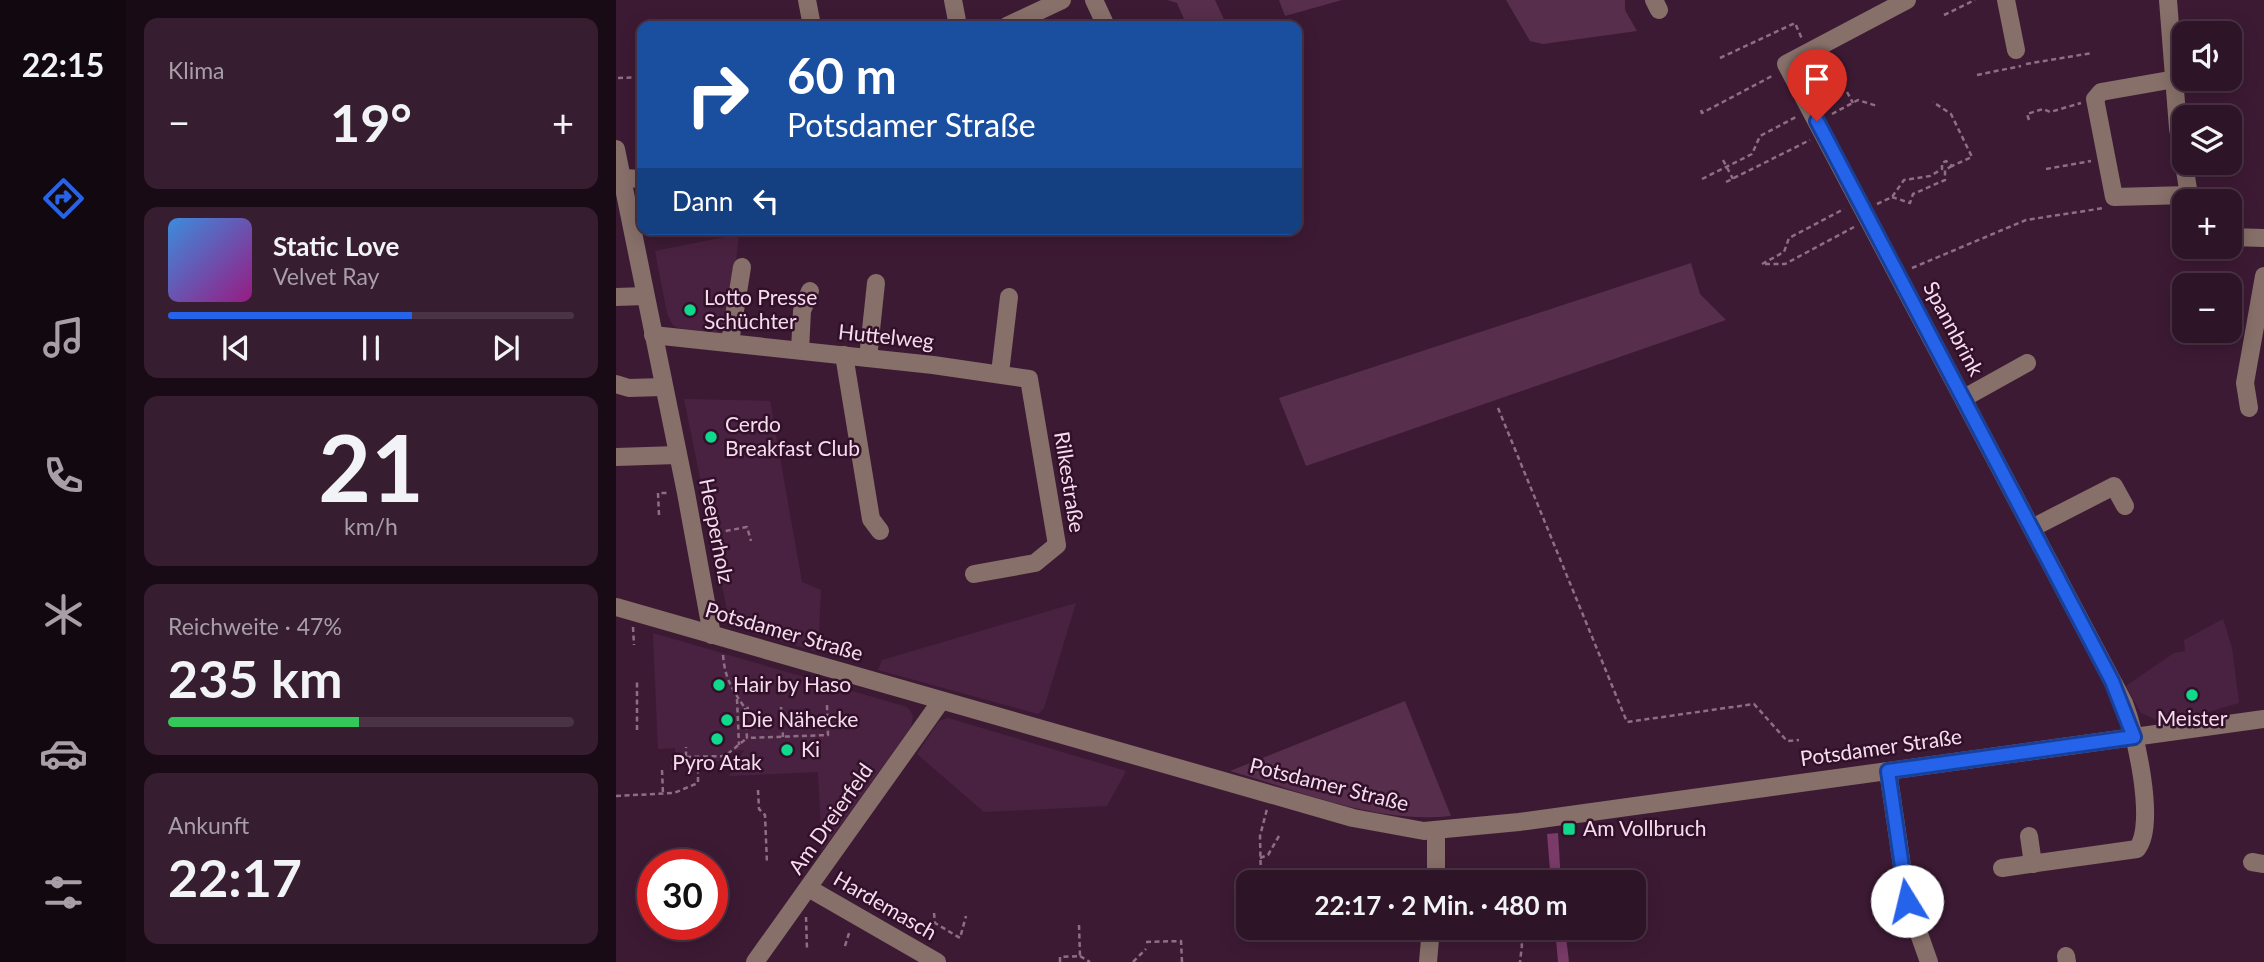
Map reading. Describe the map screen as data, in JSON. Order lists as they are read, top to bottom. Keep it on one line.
{"streets":{"street":["Spannbrink","Huttelweg","Rilkestraße","Heeperholz","Potsdamer Straße","Am Dreierfeld","Hardemasch"]},"crossings":[["Spannbrink","Potsdamer Straße"],["Huttelweg","Rilkestraße"],["Huttelweg","Heeperholz"],["Heeperholz","Potsdamer Straße"],["Potsdamer Straße","Am Dreierfeld"],["Am Dreierfeld","Hardemasch"]],"places":{"other":["Lotto Presse Schüchter","Cerdo Breakfast Club","Hair by Haso","Meister","Die Nähecke","Pyro Atak","Ki"],"transit":["Am Vollbruch"]},"page":{"tabs":"22:15","tile":["Klima",["21","km/h"],["Reichweite · 47%","235 km"],["Ankunft","22:17"]],"map_buttons":["+","−"],"turn":["60 m","Potsdamer Straße"],"heat":["−","19°","+"],"then":"Dann","song":["Static Love","Velvet Ray"],"limit":"30","trip":"22:17 · 2 Min. · 480 m"}}
